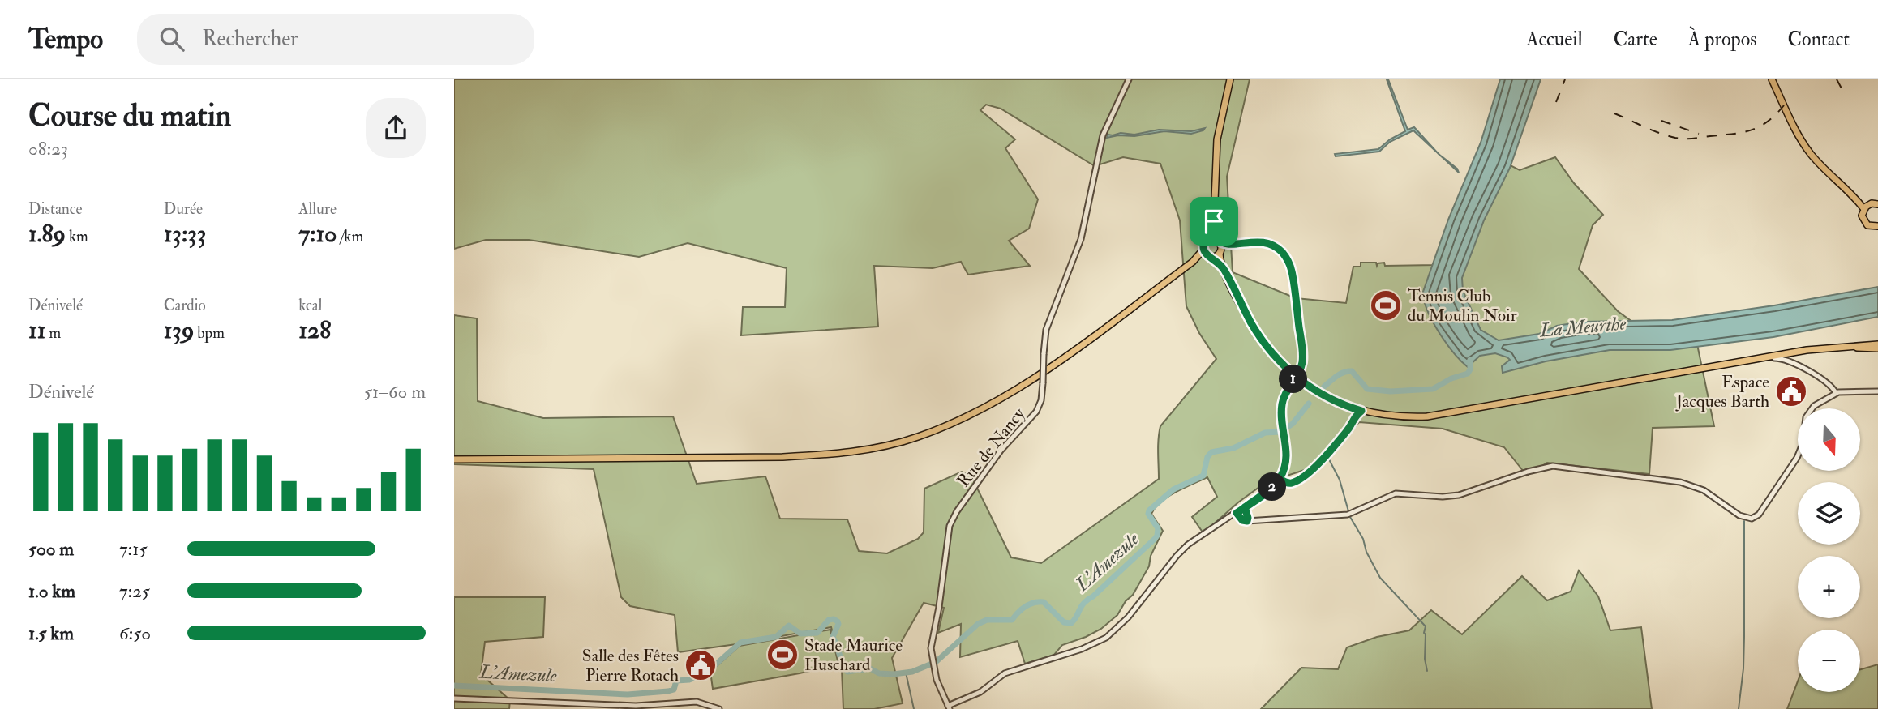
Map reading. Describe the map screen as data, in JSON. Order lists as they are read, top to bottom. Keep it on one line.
{"streets":{"street":["Rue de Nancy"]},"water":["La Meurthe","L'Amezule"],"places":{"sports":["Tennis Club du Moulin Noir","Stade Maurice Huschard"],"public building":["Espace Jacques Barth","Salle des Fêtes Pierre Rotach"]},"north":"bottom","page":{"header":"Tempo","search":"Rechercher","nav":["Accueil","Carte","À propos","Contact"],"heading":["Course du matin","08:23"],"stats":[["Distance","1.89 km"],["Durée","13:33"],["Allure","7:10 /km"],["Dénivelé","11 m"],["Cardio","139 bpm"],["kcal","128"]],"pins":["1","2"],"chart":["Dénivelé","51–60 m"],"map_buttons":["+","−"],"list":[{"name":"500 m","note":"7:15"},{"name":"1.0 km","note":"7:25"},{"name":"1.5 km","note":"6:50"}]}}
